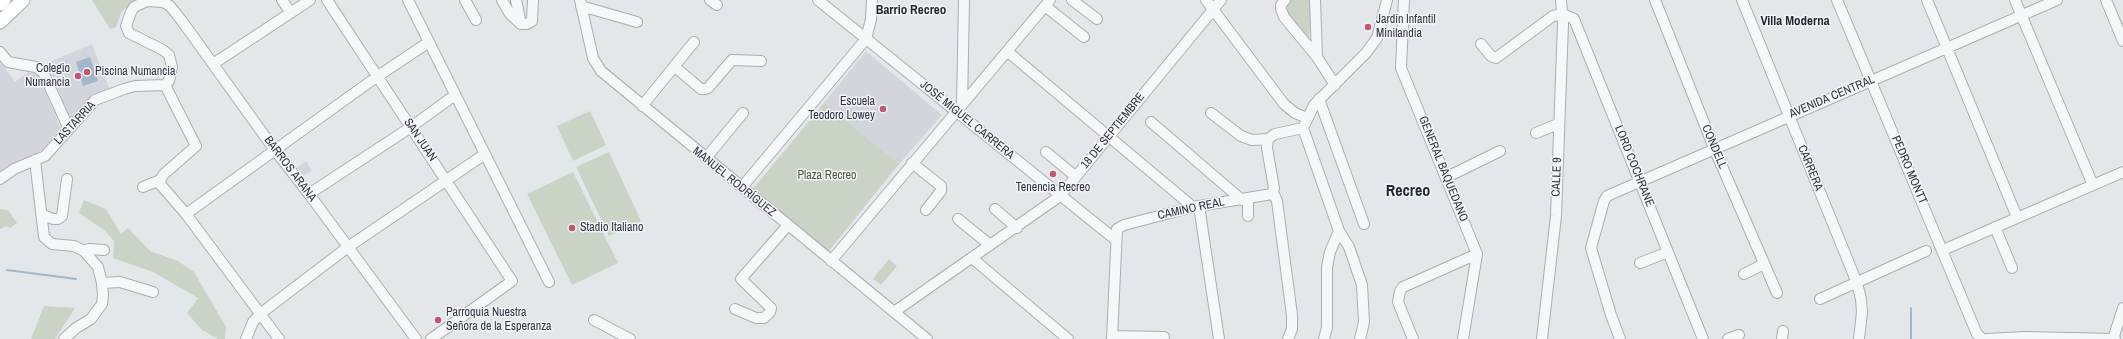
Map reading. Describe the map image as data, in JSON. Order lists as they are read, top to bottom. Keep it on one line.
{"streets":{"street":["AVENIDA CENTRAL","JOSÉ MIGUEL CARRERA","LASTARRIA","18 DE SEPTIEMBRE","SAN JUAN","CONDELL","LORD COCHRANE","CARRERA","BARROS ARANA","GENERAL BAQUEDANO","PEDRO MONTT","CALLE 9","MANUEL RODRÍGUEZ","CAMINO REAL"]},"crossings":[["AVENIDA CENTRAL","CONDELL"],["AVENIDA CENTRAL","LORD COCHRANE"],["AVENIDA CENTRAL","CARRERA"],["AVENIDA CENTRAL","PEDRO MONTT"],["JOSÉ MIGUEL CARRERA","18 DE SEPTIEMBRE"],["JOSÉ MIGUEL CARRERA","CAMINO REAL"],["18 DE SEPTIEMBRE","MANUEL RODRÍGUEZ"],["LORD COCHRANE","CALLE 9"]],"districts":["Barrio Recreo","Villa Moderna","Recreo"],"parks":["Plaza Recreo"],"places":["Jardín Infantil Minilandia","Piscina Numancia","Colegio Numancia","Escuela Teodoro Lowey","Tenencia Recreo","Stadio Italiano","Parroquia Nuestra Señora de la Esperanza"]}
